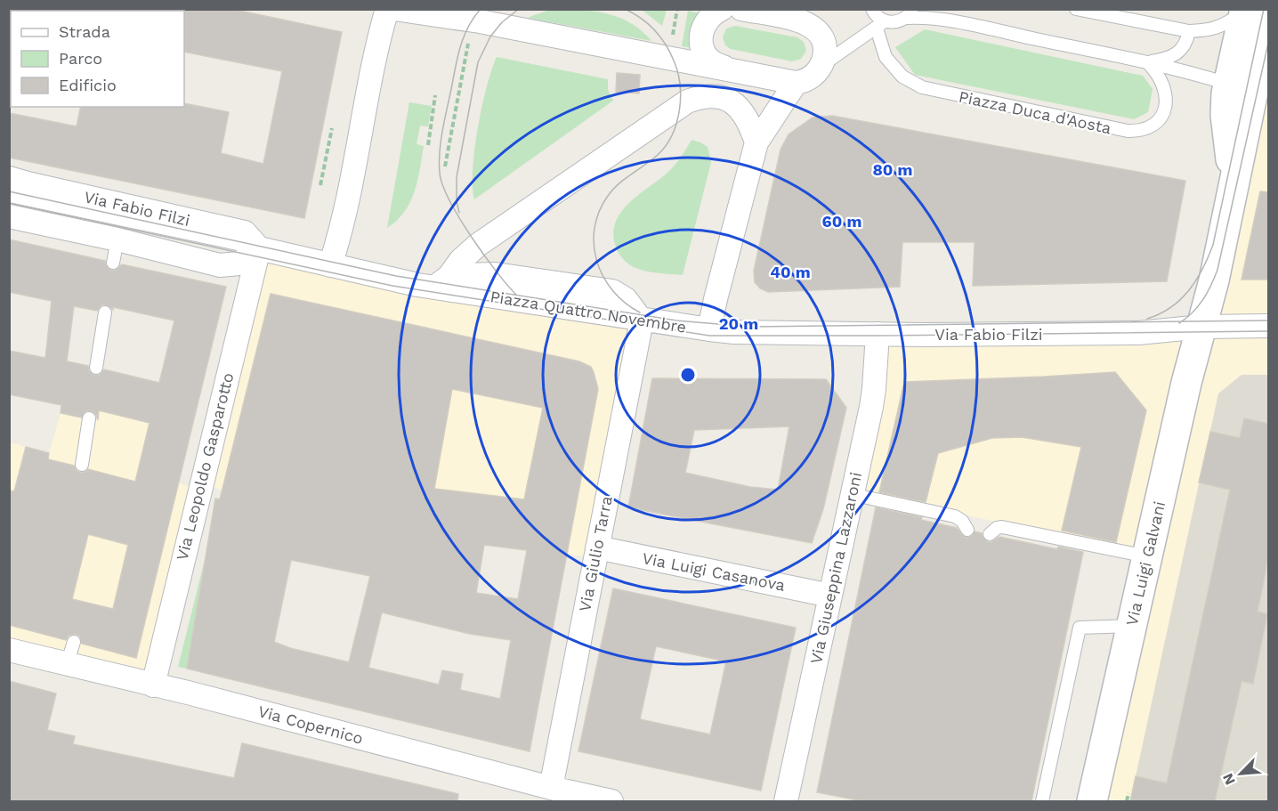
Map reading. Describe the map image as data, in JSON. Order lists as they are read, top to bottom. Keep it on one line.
{"streets":{"street":["Via Fabio Filzi","Piazza Quattro Novembre","Via Leopoldo Gasparotto","Via Giulio Tarra","Via Luigi Galvani","Via Giuseppina Lazzaroni","Via Luigi Casanova","Via Copernico"],"lane":["Piazza Duca d'Aosta"]},"crossings":[["Via Fabio Filzi","Piazza Quattro Novembre"],["Via Fabio Filzi","Via Leopoldo Gasparotto"],["Via Fabio Filzi","Via Luigi Galvani"],["Via Fabio Filzi","Via Giuseppina Lazzaroni"],["Piazza Quattro Novembre","Via Giulio Tarra"],["Via Leopoldo Gasparotto","Via Copernico"],["Via Giulio Tarra","Via Luigi Casanova"],["Via Giulio Tarra","Via Copernico"],["Via Giuseppina Lazzaroni","Via Luigi Casanova"]],"legend":["Strada","Parco","Edificio"],"north":"bottom left","rings":["80 m","60 m","40 m","20 m"]}
